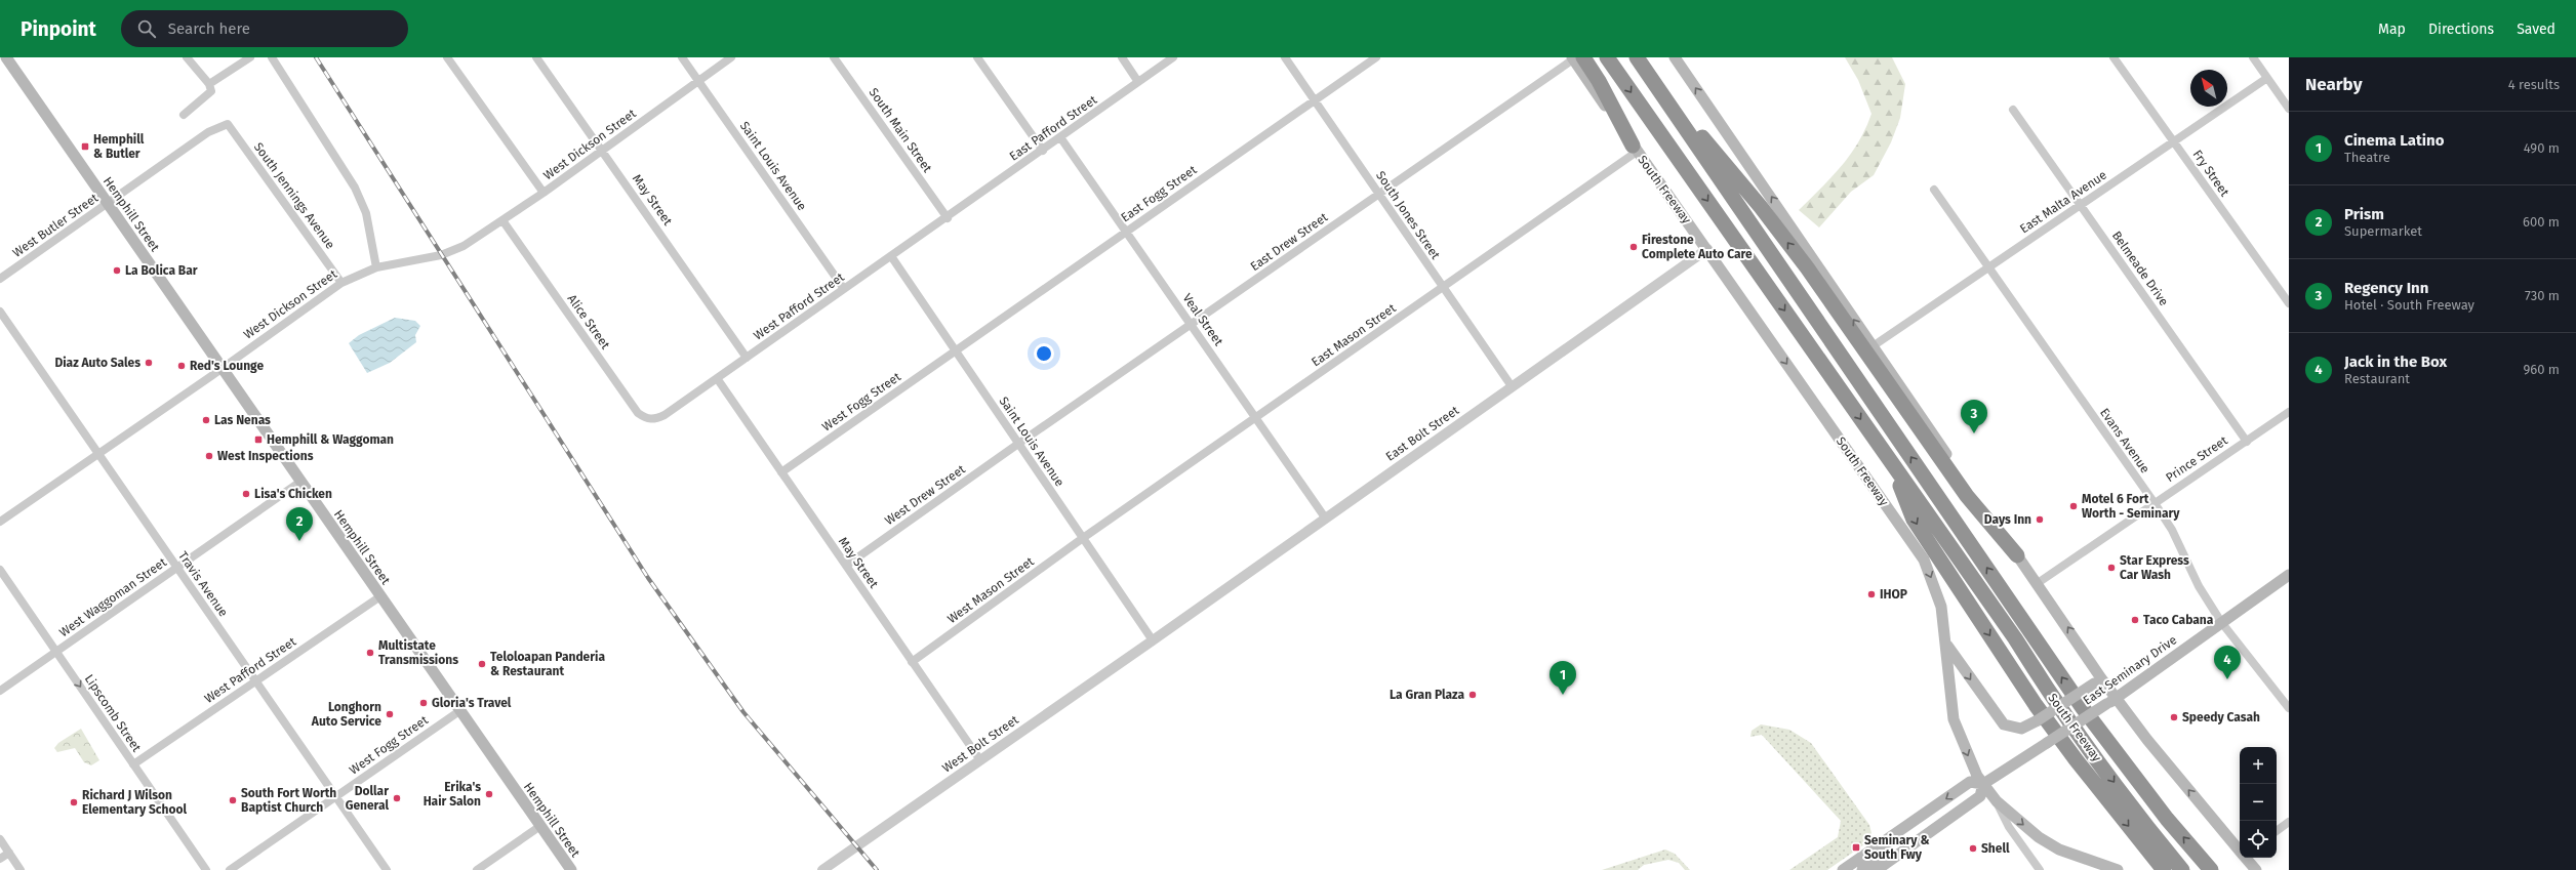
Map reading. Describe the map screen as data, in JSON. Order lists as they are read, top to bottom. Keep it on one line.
{"streets":{"highway":["South Freeway"],"main road":["Hemphill Street","East Seminary Drive"],"street":["East Pafford Street","South Main Street","West Dickson Street","Saint Louis Avenue","Fry Street","East Fogg Street","South Jennings Avenue","May Street","East Malta Avenue","South Jones Street","West Butler Street","East Drew Street","Belmeade Drive","West Pafford Street","Veal Street","Alice Street","East Mason Street","West Fogg Street","East Bolt Street","Evans Avenue","Prince Street","West Drew Street","Travis Avenue","West Mason Street","West Waggoman Street","Lipscomb Street","West Bolt Street"]},"crossings":[["East Pafford Street","South Main Street"],["East Pafford Street","West Pafford Street"],["East Pafford Street","Veal Street"],["South Main Street","West Pafford Street"],["West Dickson Street","Saint Louis Avenue"],["West Dickson Street","South Jennings Avenue"],["West Dickson Street","May Street"],["West Dickson Street","Hemphill Street"],["West Dickson Street","Alice Street"],["West Dickson Street","Travis Avenue"],["Saint Louis Avenue","East Fogg Street"],["Saint Louis Avenue","East Drew Street"],["Saint Louis Avenue","West Pafford Street"],["Saint Louis Avenue","East Mason Street"],["Saint Louis Avenue","West Fogg Street"],["Saint Louis Avenue","East Bolt Street"],["Saint Louis Avenue","West Drew Street"],["Saint Louis Avenue","West Mason Street"],["Saint Louis Avenue","West Bolt Street"],["Fry Street","East Malta Avenue"],["South Freeway","East Mason Street"],["South Freeway","East Bolt Street"],["South Freeway","East Seminary Drive"],["East Fogg Street","South Jones Street"],["East Fogg Street","Veal Street"],["East Fogg Street","West Fogg Street"],["South Jennings Avenue","West Butler Street"],["May Street","West Pafford Street"],["May Street","West Fogg Street"],["May Street","West Drew Street"],["May Street","West Mason Street"],["May Street","West Bolt Street"],["East Malta Avenue","Belmeade Drive"],["East Malta Avenue","Evans Avenue"],["Hemphill Street","West Butler Street"],["Hemphill Street","West Pafford Street"],["Hemphill Street","West Fogg Street"],["Hemphill Street","West Waggoman Street"],["South Jones Street","East Drew Street"],["South Jones Street","East Mason Street"],["South Jones Street","East Bolt Street"],["East Drew Street","Veal Street"],["East Drew Street","West Drew Street"],["Belmeade Drive","Prince Street"],["West Pafford Street","Alice Street"],["West Pafford Street","Travis Avenue"],["West Pafford Street","Lipscomb Street"],["Veal Street","East Mason Street"],["Veal Street","East Bolt Street"],["East Mason Street","West Mason Street"],["West Fogg Street","Travis Avenue"],["East Bolt Street","West Bolt Street"],["Evans Avenue","Prince Street"],["Evans Avenue","East Seminary Drive"],["Travis Avenue","West Waggoman Street"],["West Waggoman Street","Lipscomb Street"]],"one_way":["Lipscomb Street"],"places":{"transit":["Hemphill & Butler","Hemphill & Waggoman","Seminary & South Fwy"],"other":["Firestone Complete Auto Care","La Bolica Bar","Diaz Auto Sales","Red's Lounge","Las Nenas","West Inspections","Lisa's Chicken","Motel 6 Fort Worth - Seminary","Days Inn","Star Express Car Wash","IHOP","Taco Cabana","Multistate Transmissions","Teloloapan Panderia & Restaurant","La Gran Plaza","Gloria's Travel","Longhorn Auto Service","Speedy Casah","Erika's Hair Salon","Dollar General","South Fort Worth Baptist Church","Richard J Wilson Elementary School","Shell"]},"north":"top left","page":{"header":"Pinpoint","search":"Search here","nav":["Map","Directions","Saved"],"heading":["Nearby","4 results"],"list":[{"mark":"1","name":"Cinema Latino","note":"Theatre","value":"490 m"},{"mark":"2","name":"Prism","note":"Supermarket","value":"600 m"},{"mark":"3","name":"Regency Inn","note":"Hotel · South Freeway","value":"730 m"},{"mark":"4","name":"Jack in the Box","note":"Restaurant","value":"960 m"}],"pins":["3","2","4","1"],"map_buttons":["+","−"]}}
